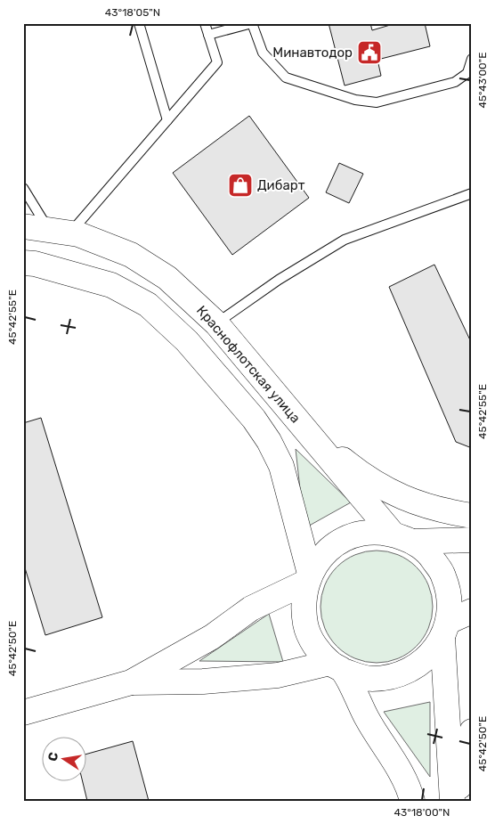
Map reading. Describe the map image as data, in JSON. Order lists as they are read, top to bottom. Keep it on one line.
{"streets":{"main road":["Краснофлотская улица"]},"places":{"public building":["Минавтодор"],"shop":["Дибарт"]},"north":"left","coordinates":["43°18'05\"N","45°43'00\"E","45°42'55\"E","45°42'50\"E","43°18'00\"N"]}
